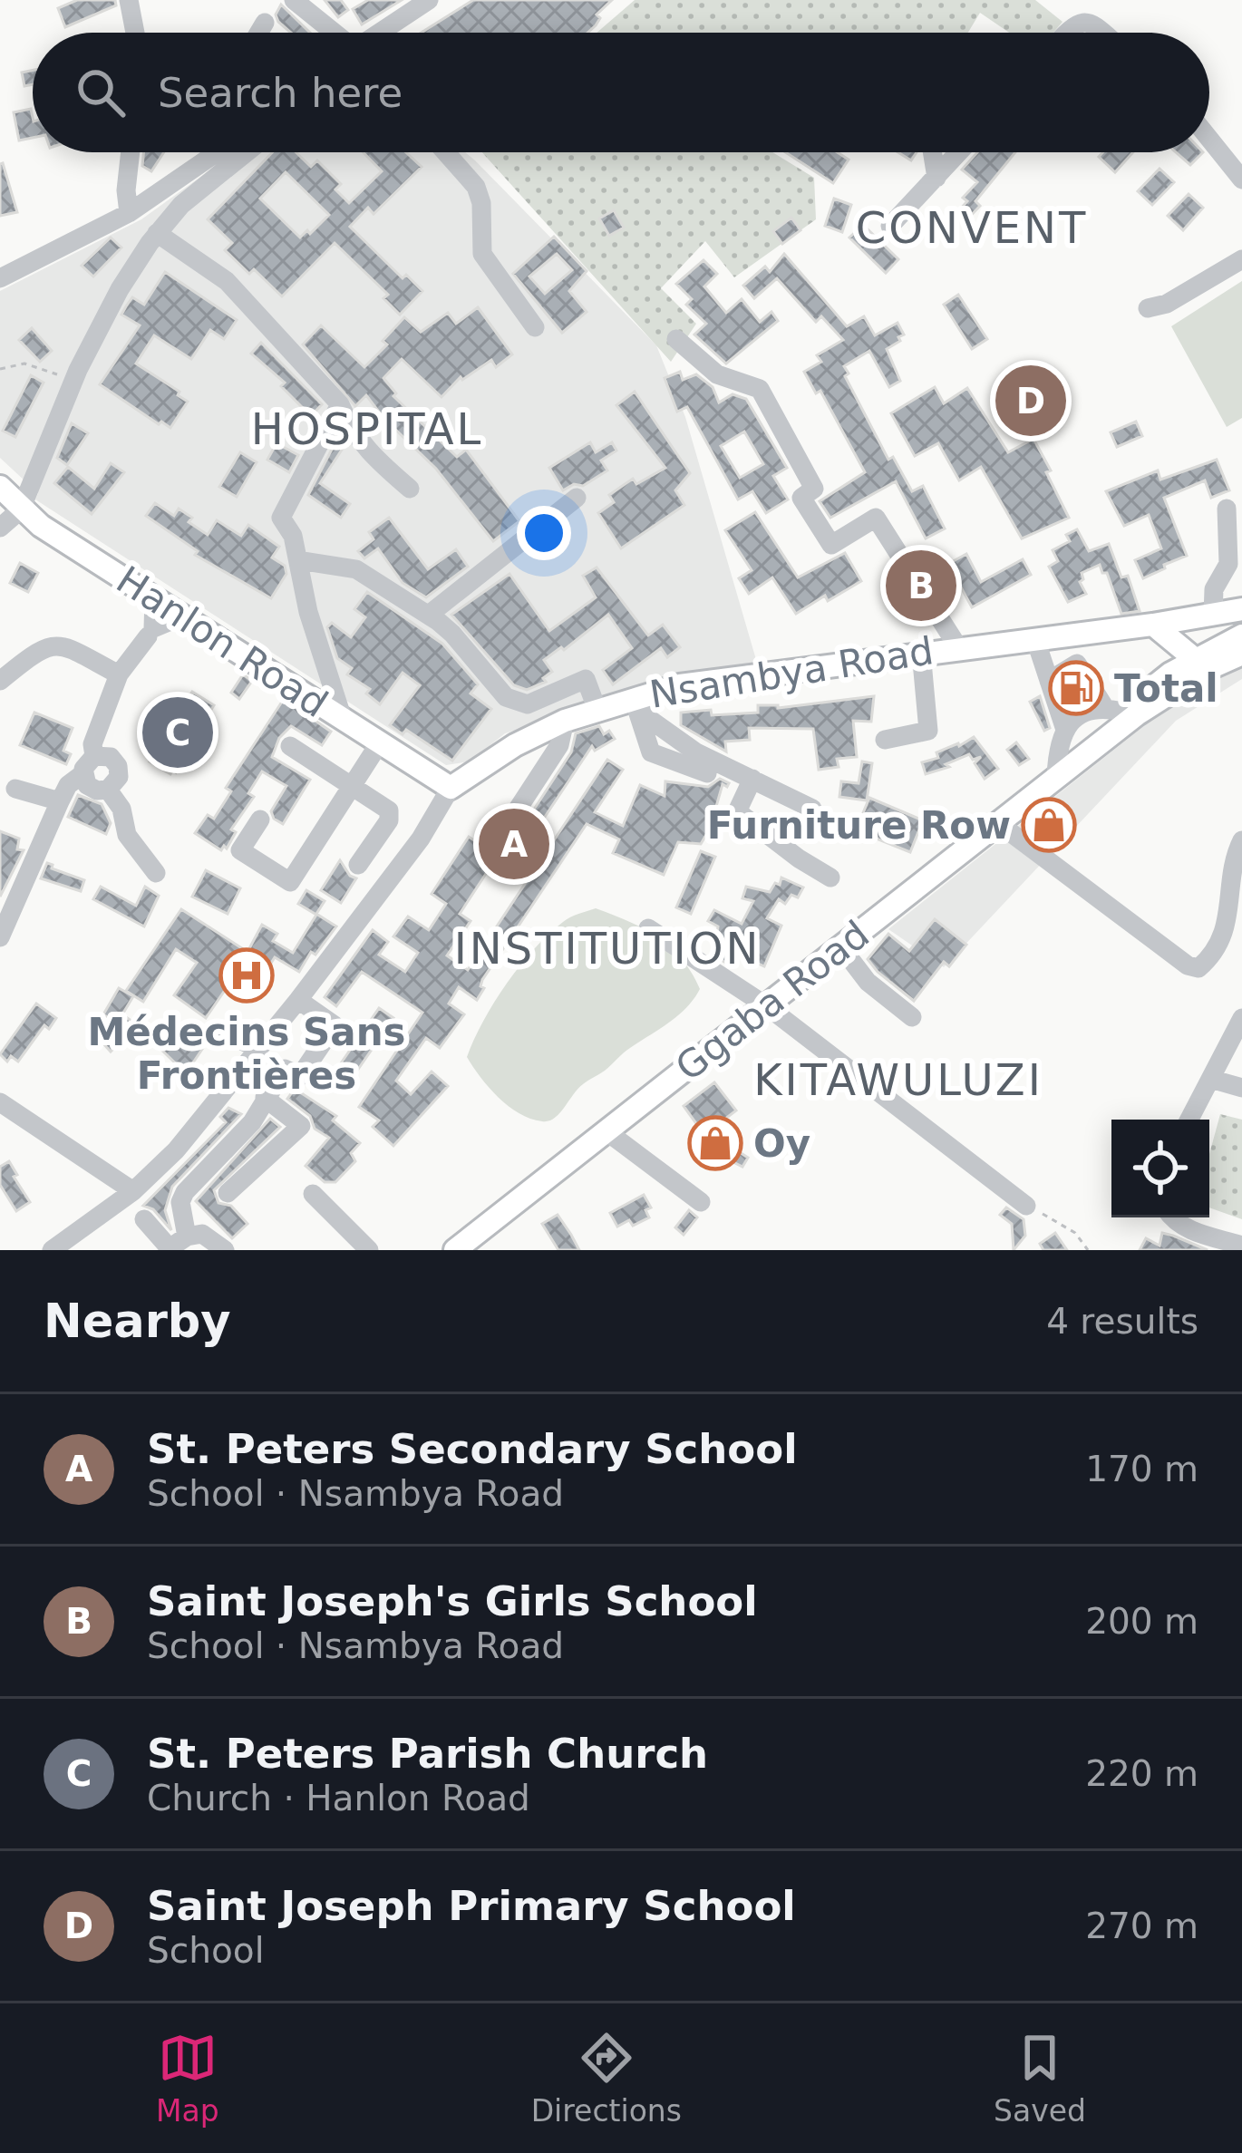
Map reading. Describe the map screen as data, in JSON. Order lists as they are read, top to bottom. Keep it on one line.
{"streets":{"main road":["Hanlon Road","Nsambya Road","Ggaba Road"]},"crossings":[["Hanlon Road","Nsambya Road"]],"districts":["CONVENT","HOSPITAL","INSTITUTION","KITAWULUZI"],"places":{"fuel station":["Total"],"shop":["Furniture Row","Oy"],"hospital":["Médecins Sans Frontières"]},"page":{"search":"Search here","pins":["D","B","C","A"],"heading":["Nearby","4 results"],"list":[{"mark":"A","name":"St. Peters Secondary School","note":"School · Nsambya Road","value":"170 m"},{"mark":"B","name":"Saint Joseph's Girls School","note":"School · Nsambya Road","value":"200 m"},{"mark":"C","name":"St. Peters Parish Church","note":"Church · Hanlon Road","value":"220 m"},{"mark":"D","name":"Saint Joseph Primary School","note":"School","value":"270 m"}],"nav":["Map","Directions","Saved"]}}
